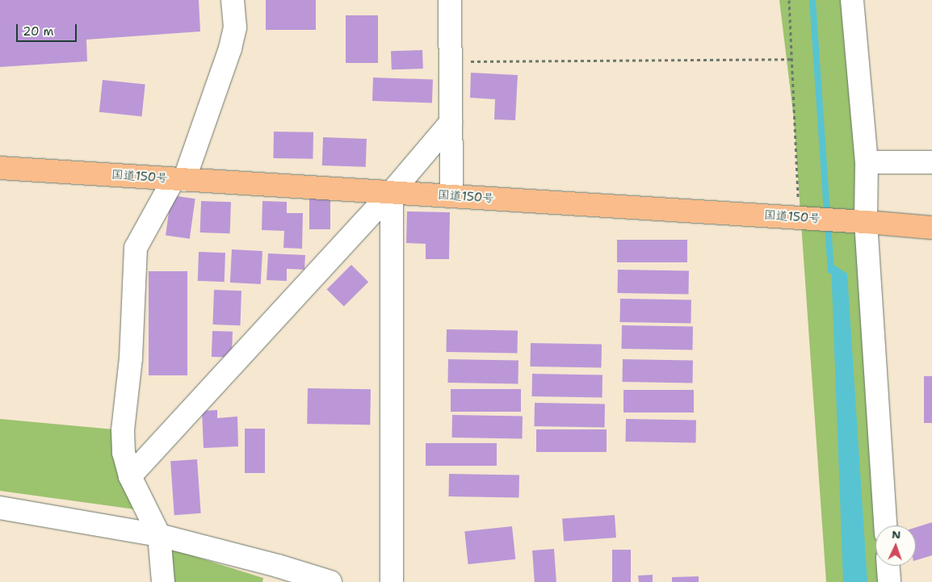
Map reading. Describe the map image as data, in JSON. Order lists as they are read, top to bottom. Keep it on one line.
{"streets":{"highway":["国道150号"]},"scale_bar":"20 m","north":"top"}
